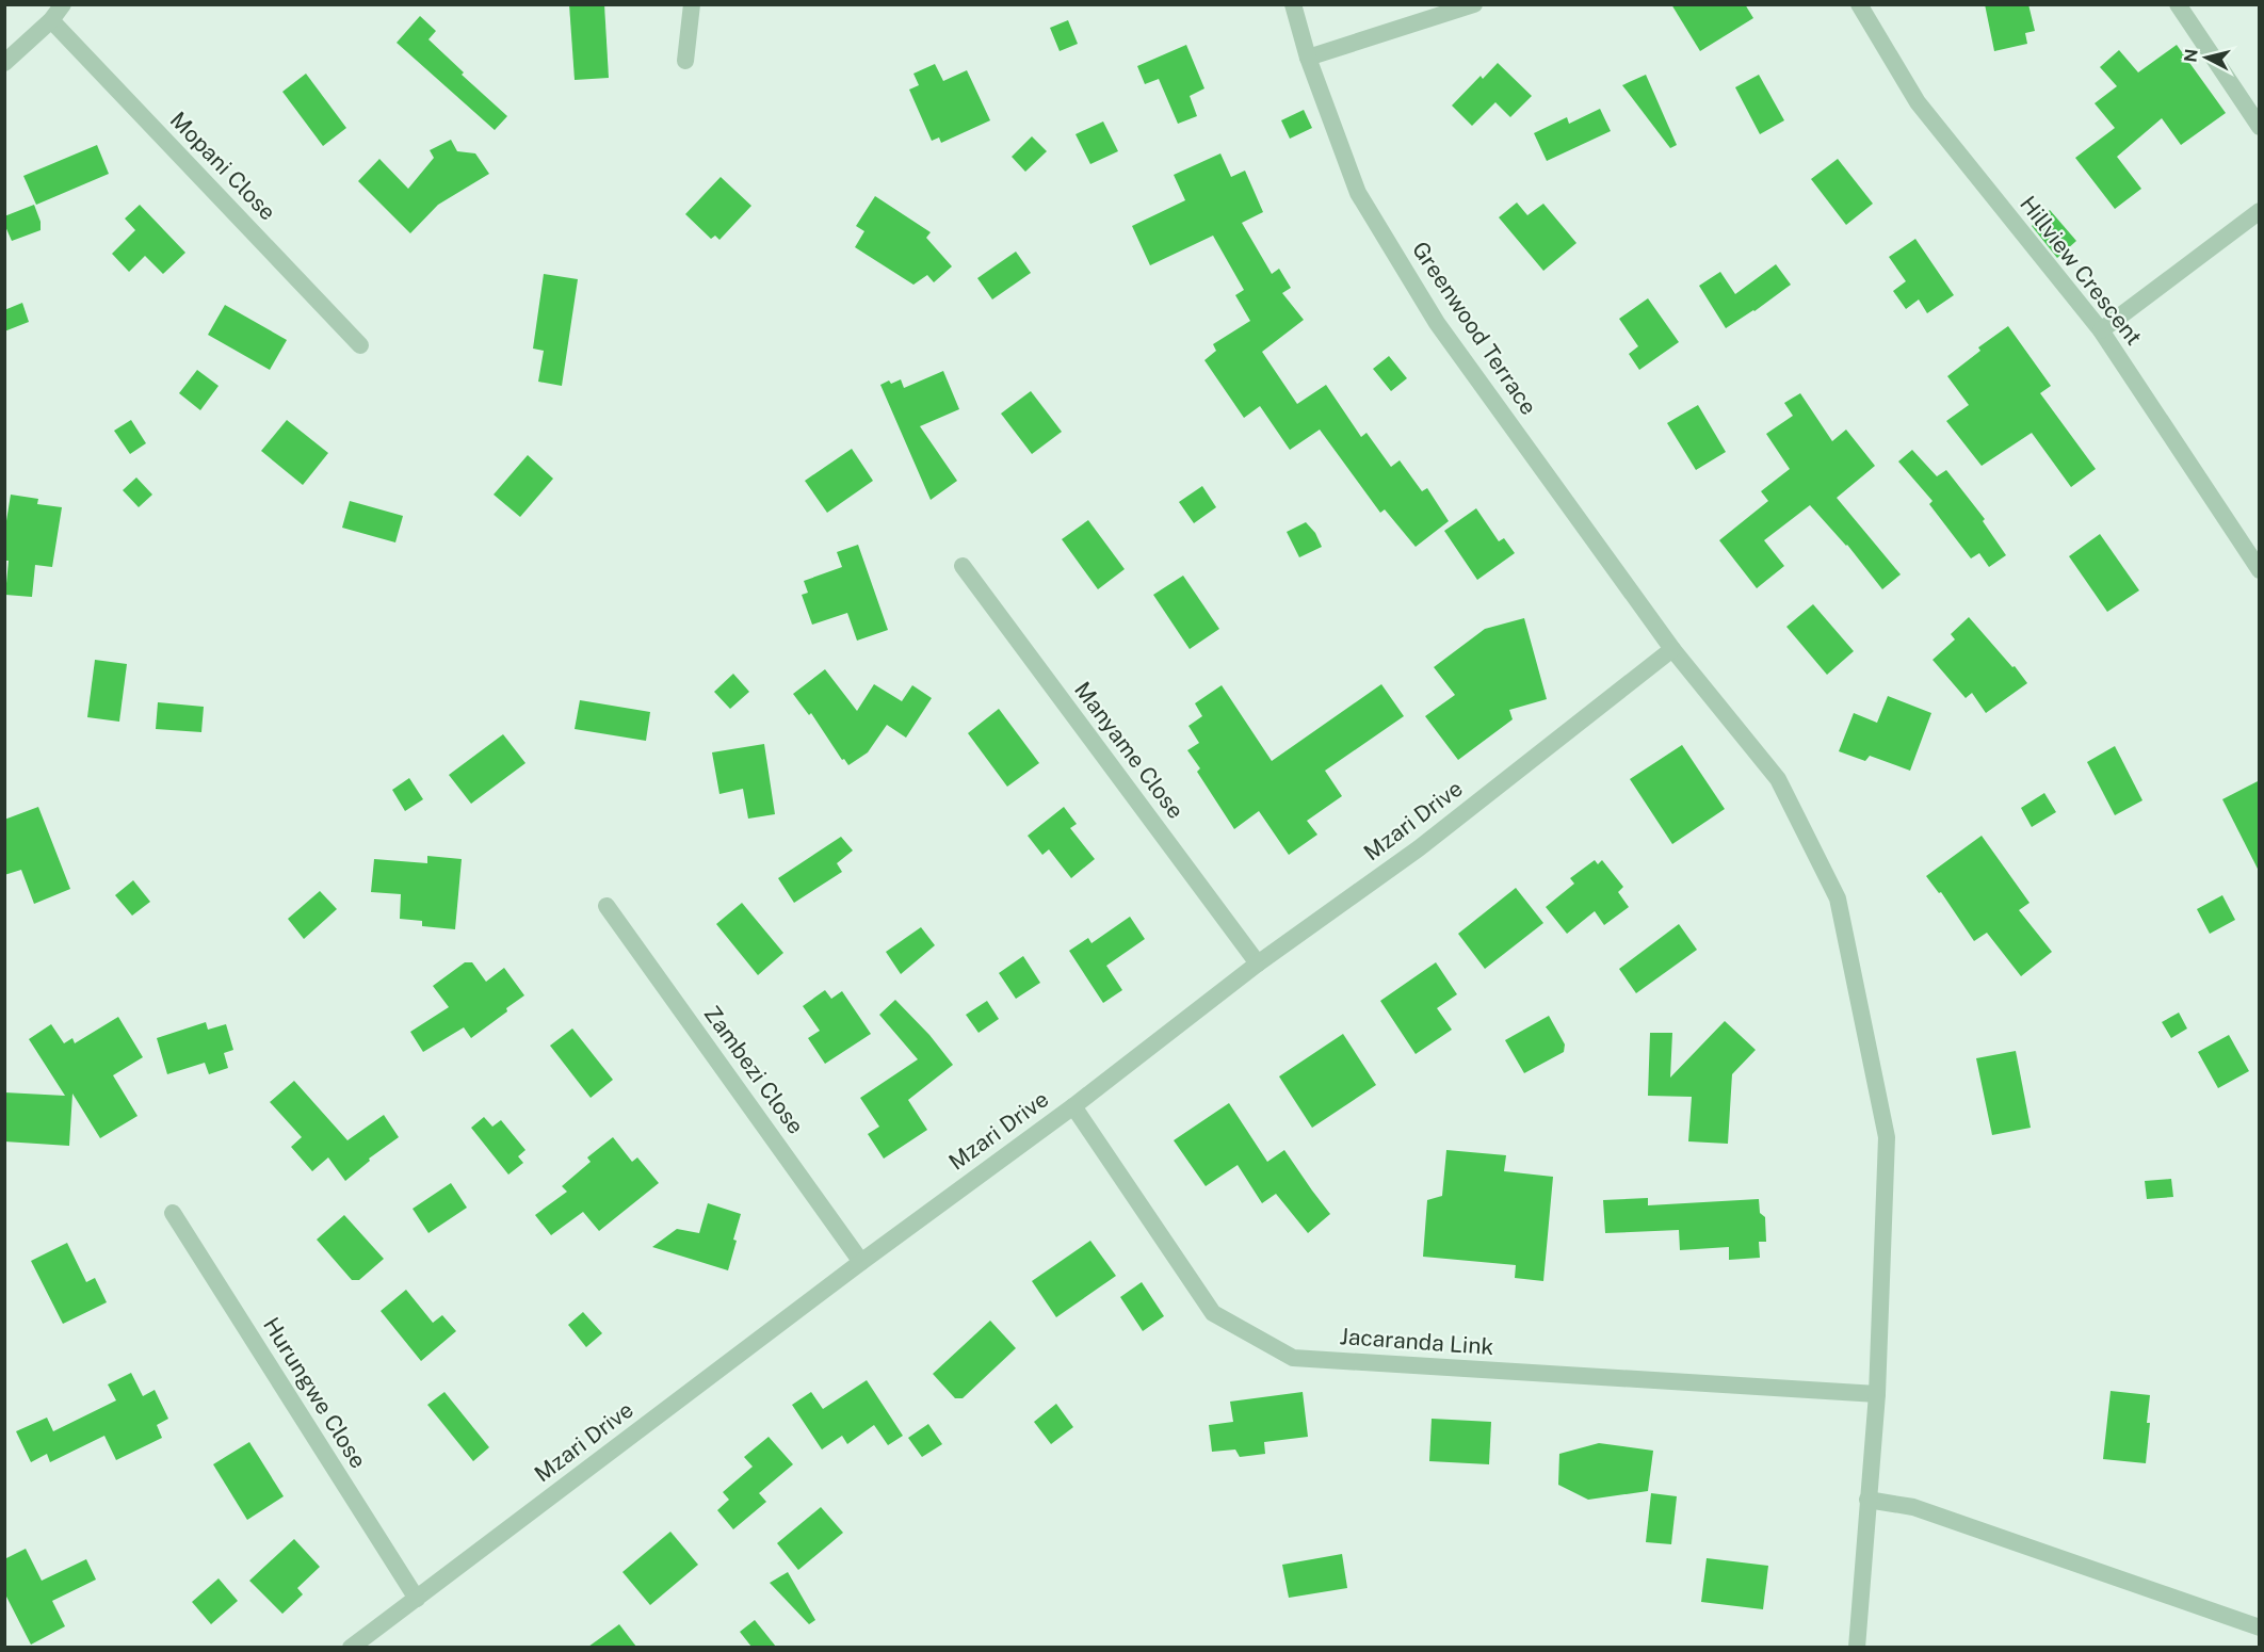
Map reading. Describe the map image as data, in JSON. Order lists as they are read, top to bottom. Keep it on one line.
{"streets":{"street":["Mopani Close","Hillview Crescent","Greenwood Terrace","Manyame Close","Mzari Drive","Zambezi Close","Jacaranda Link","Hurungwe Close"]},"crossings":[["Greenwood Terrace","Mzari Drive"],["Greenwood Terrace","Jacaranda Link"],["Manyame Close","Mzari Drive"],["Mzari Drive","Zambezi Close"],["Mzari Drive","Jacaranda Link"],["Mzari Drive","Hurungwe Close"]],"north":"left"}
